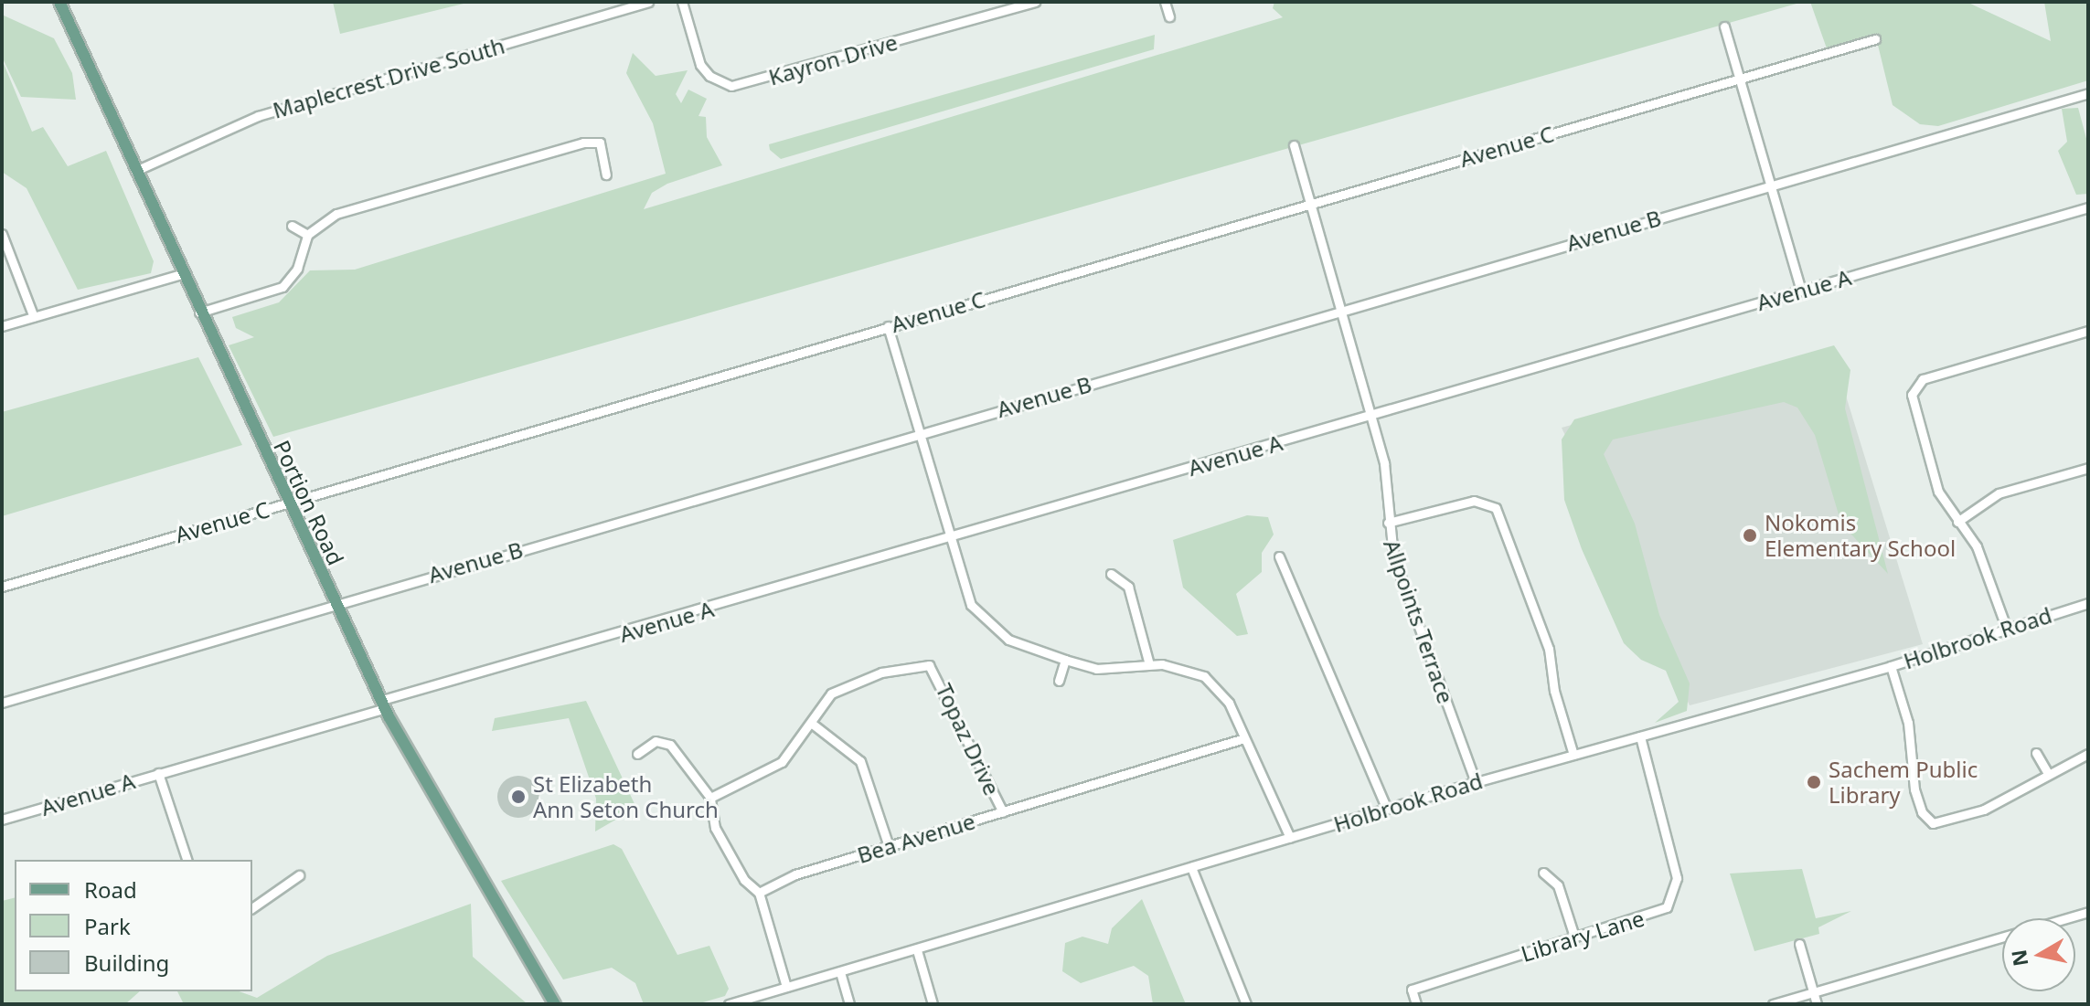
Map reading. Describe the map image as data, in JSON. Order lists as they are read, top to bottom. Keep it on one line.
{"streets":{"main road":["Portion Road"],"street":["Kayron Drive","Maplecrest Drive South","Avenue C","Avenue B","Avenue A","Allpoints Terrace","Holbrook Road","Topaz Drive","Bea Avenue","Library Lane"]},"crossings":[["Maplecrest Drive South","Portion Road"],["Avenue C","Portion Road"],["Avenue C","Allpoints Terrace"],["Avenue B","Portion Road"],["Avenue B","Allpoints Terrace"],["Avenue A","Portion Road"],["Avenue A","Allpoints Terrace"],["Allpoints Terrace","Holbrook Road"],["Holbrook Road","Library Lane"],["Topaz Drive","Bea Avenue"]],"places":["Nokomis Elementary School","Sachem Public Library","St Elizabeth Ann Seton Church"],"legend":["Road","Park","Building"],"north":"left"}
